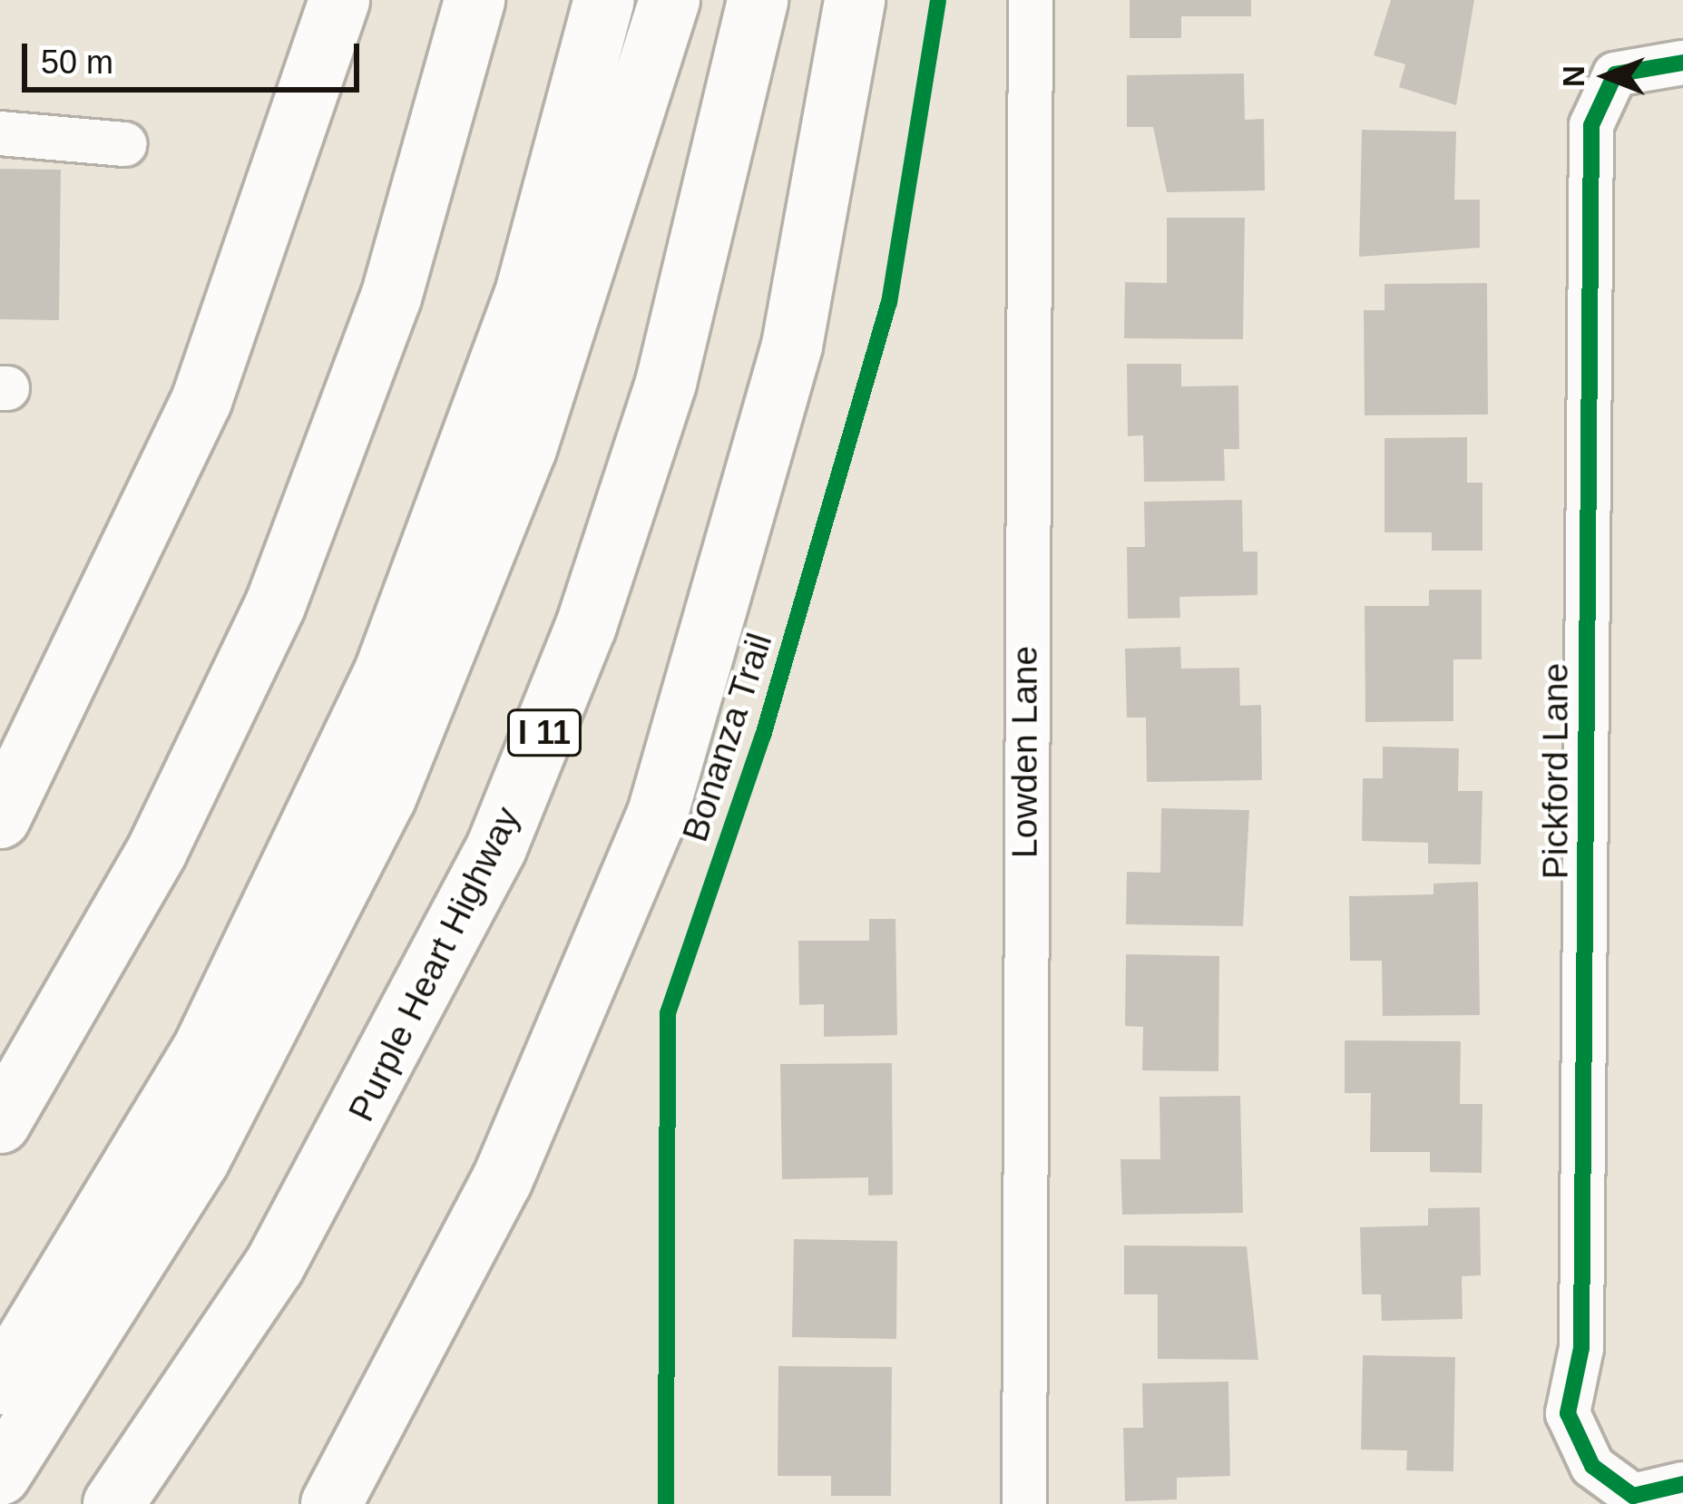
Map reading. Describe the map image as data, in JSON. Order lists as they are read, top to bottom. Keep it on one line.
{"streets":{"highway":["I 11","Purple Heart Highway"],"street":["Lowden Lane","Pickford Lane"],"cycle path":["Bonanza Trail"]},"scale_bar":"50 m","north":"left"}
